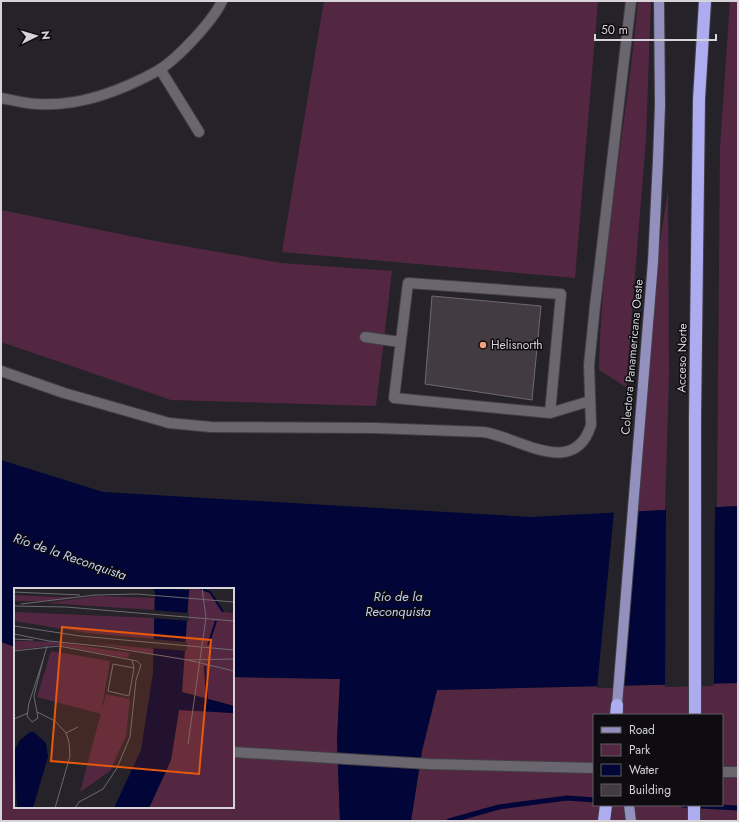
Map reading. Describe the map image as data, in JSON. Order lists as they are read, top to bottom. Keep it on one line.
{"streets":{"highway":["Acceso Norte"],"main road":["Colectora Panamericana Oeste"]},"water":["Río de la Reconquista"],"places":["Helisnorth"],"legend":["Road","Park","Water","Building"],"scale_bar":"50 m","north":"right"}
